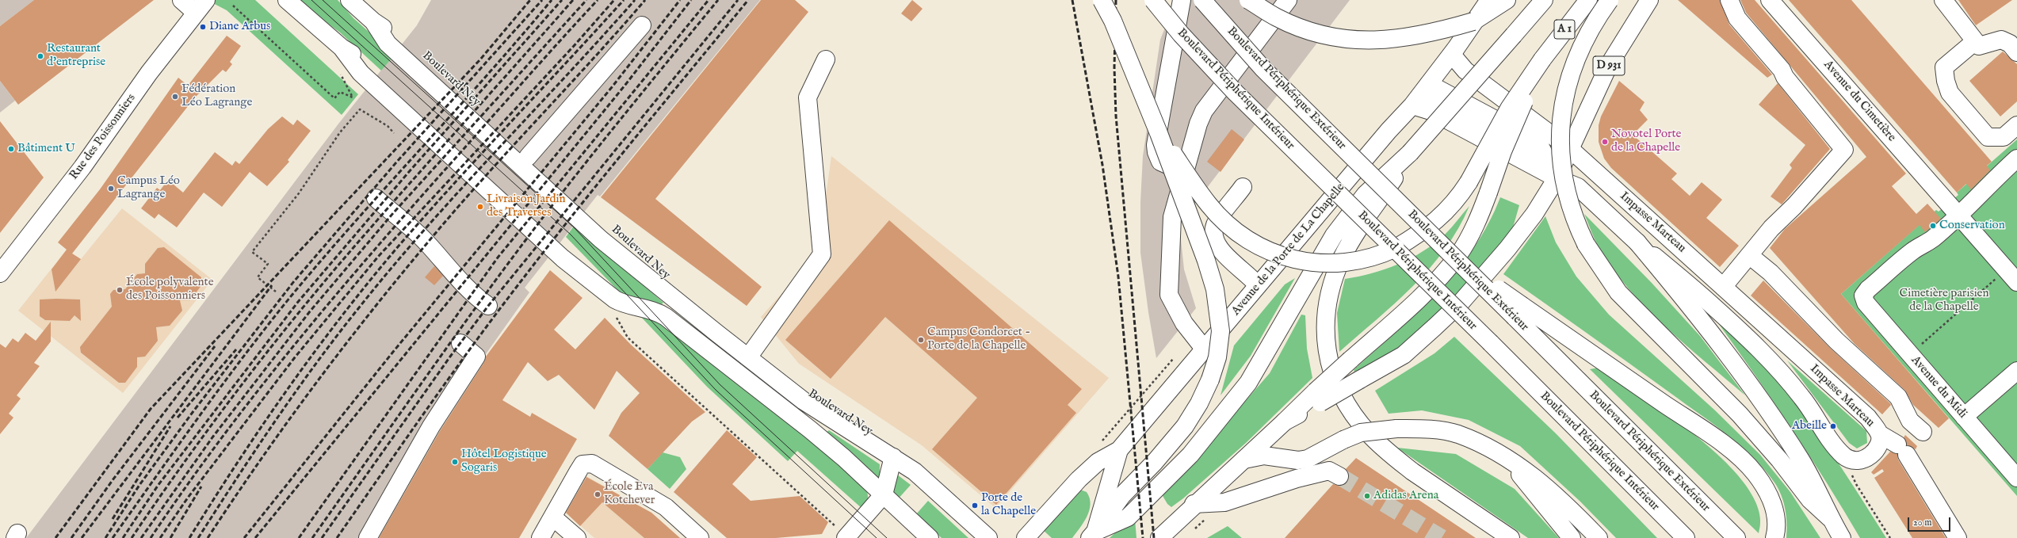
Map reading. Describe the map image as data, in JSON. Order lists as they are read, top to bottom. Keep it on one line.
{"streets":{"main road":["A 1","D 931","Boulevard Ney","Boulevard Périphérique Extérieur","Boulevard Périphérique Intérieur","Avenue du Cimetière","Rue des Poissonniers","Impasse Marteau","Avenue de la Porte de La Chapelle","Avenue du Midi"]},"crossings":[["D 931","Impasse Marteau"],["Avenue du Cimetière","Avenue du Midi"],["Impasse Marteau","Avenue de la Porte de La Chapelle"]],"parks":["Cimetière parisien de la Chapelle"],"places":["Diane Arbus","Restaurant d'entreprise","Fédération Léo Lagrange","Novotel Porte de la Chapelle","Bâtiment U","Campus Léo Lagrange","Livraison Jardin des Traverses","Conservation","École polyvalente des Poissonniers","Campus Condorcet - Porte de la Chapelle","Abeille","Hôtel Logistique Sogaris","École Eva Kotchever","Adidas Arena","Porte de la Chapelle"],"scale_bar":"20 m"}
